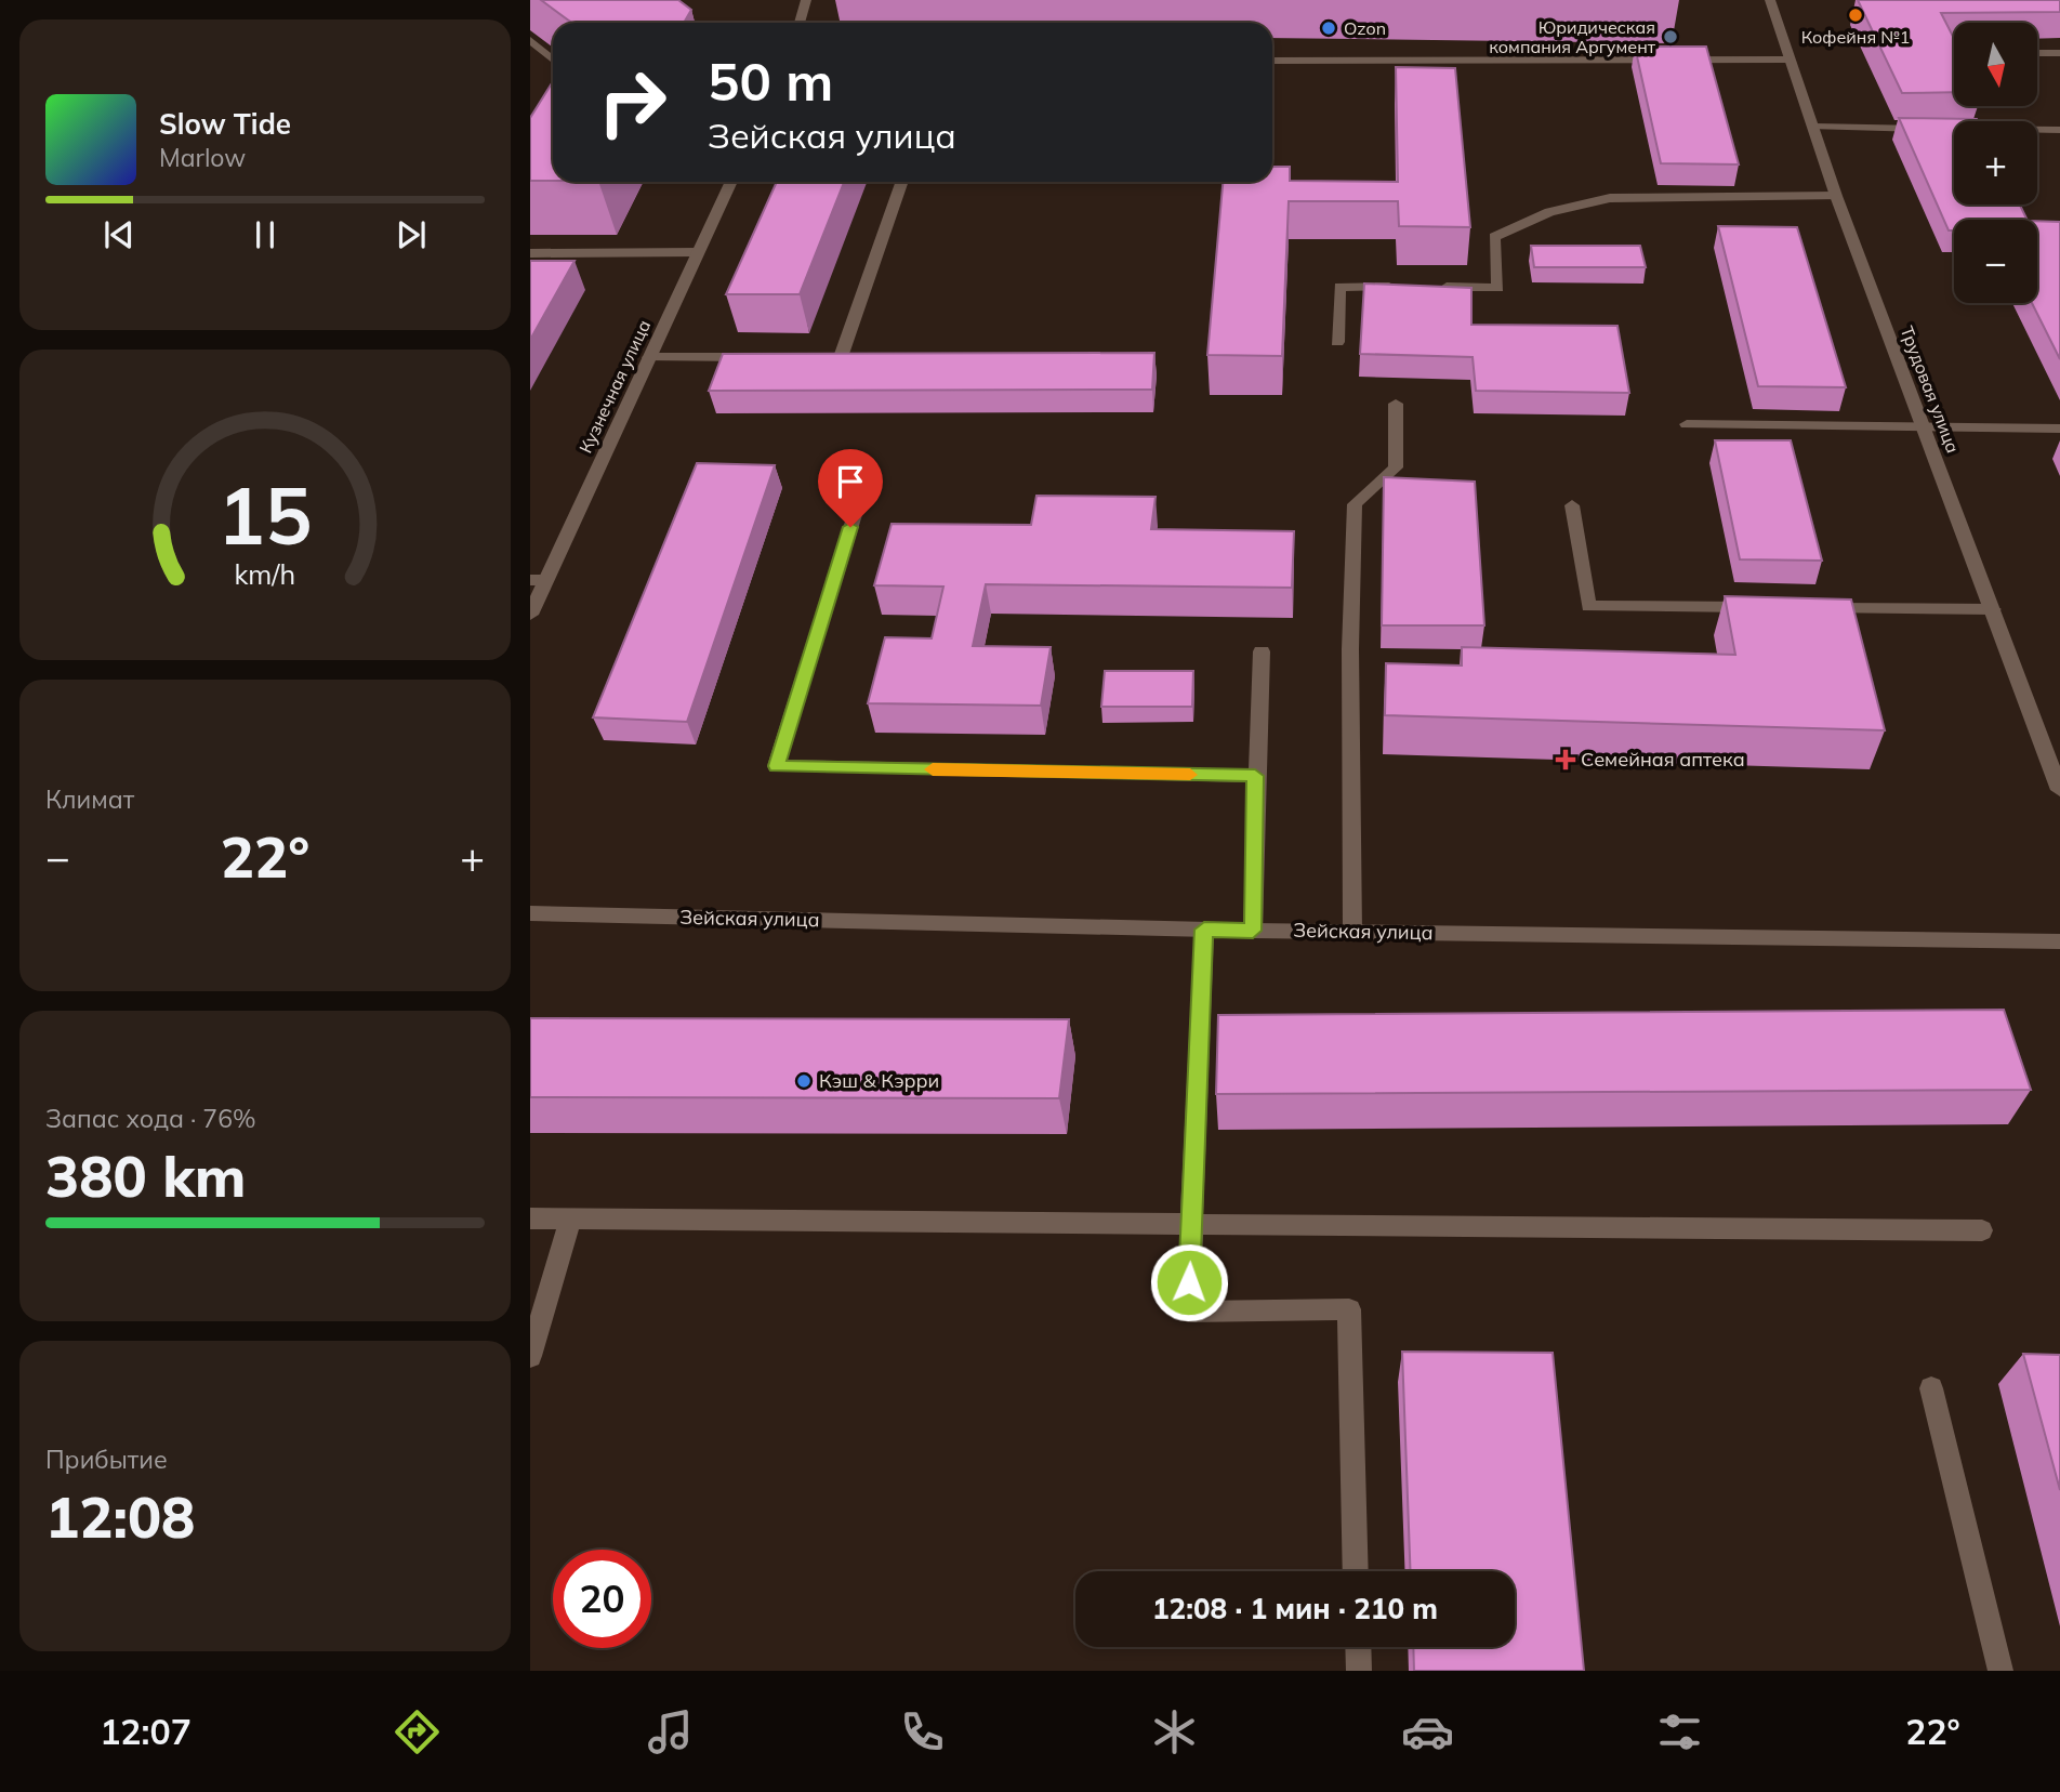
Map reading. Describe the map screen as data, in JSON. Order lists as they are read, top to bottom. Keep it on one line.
{"streets":{"street":["Кузнечная улица","Трудовая улица","Зейская улица"]},"places":{"other":["Кофейня №1","Ozon","Юридическая компания Аргумент","Кэш & Кэрри"],"health":["Семейная аптека"]},"north":"bottom","page":{"map_buttons":["+","−"],"turn":["50 m","Зейская улица"],"song":["Slow Tide","Marlow"],"tile":["Климат",["Запас хода · 76%","380 km"],["Прибытие","12:08"]],"heat":["−","22°","+"],"limit":"20","trip":"12:08 · 1 мин · 210 m","tabs":["12:07","22°"],"gauge":["15","km/h"]}}
